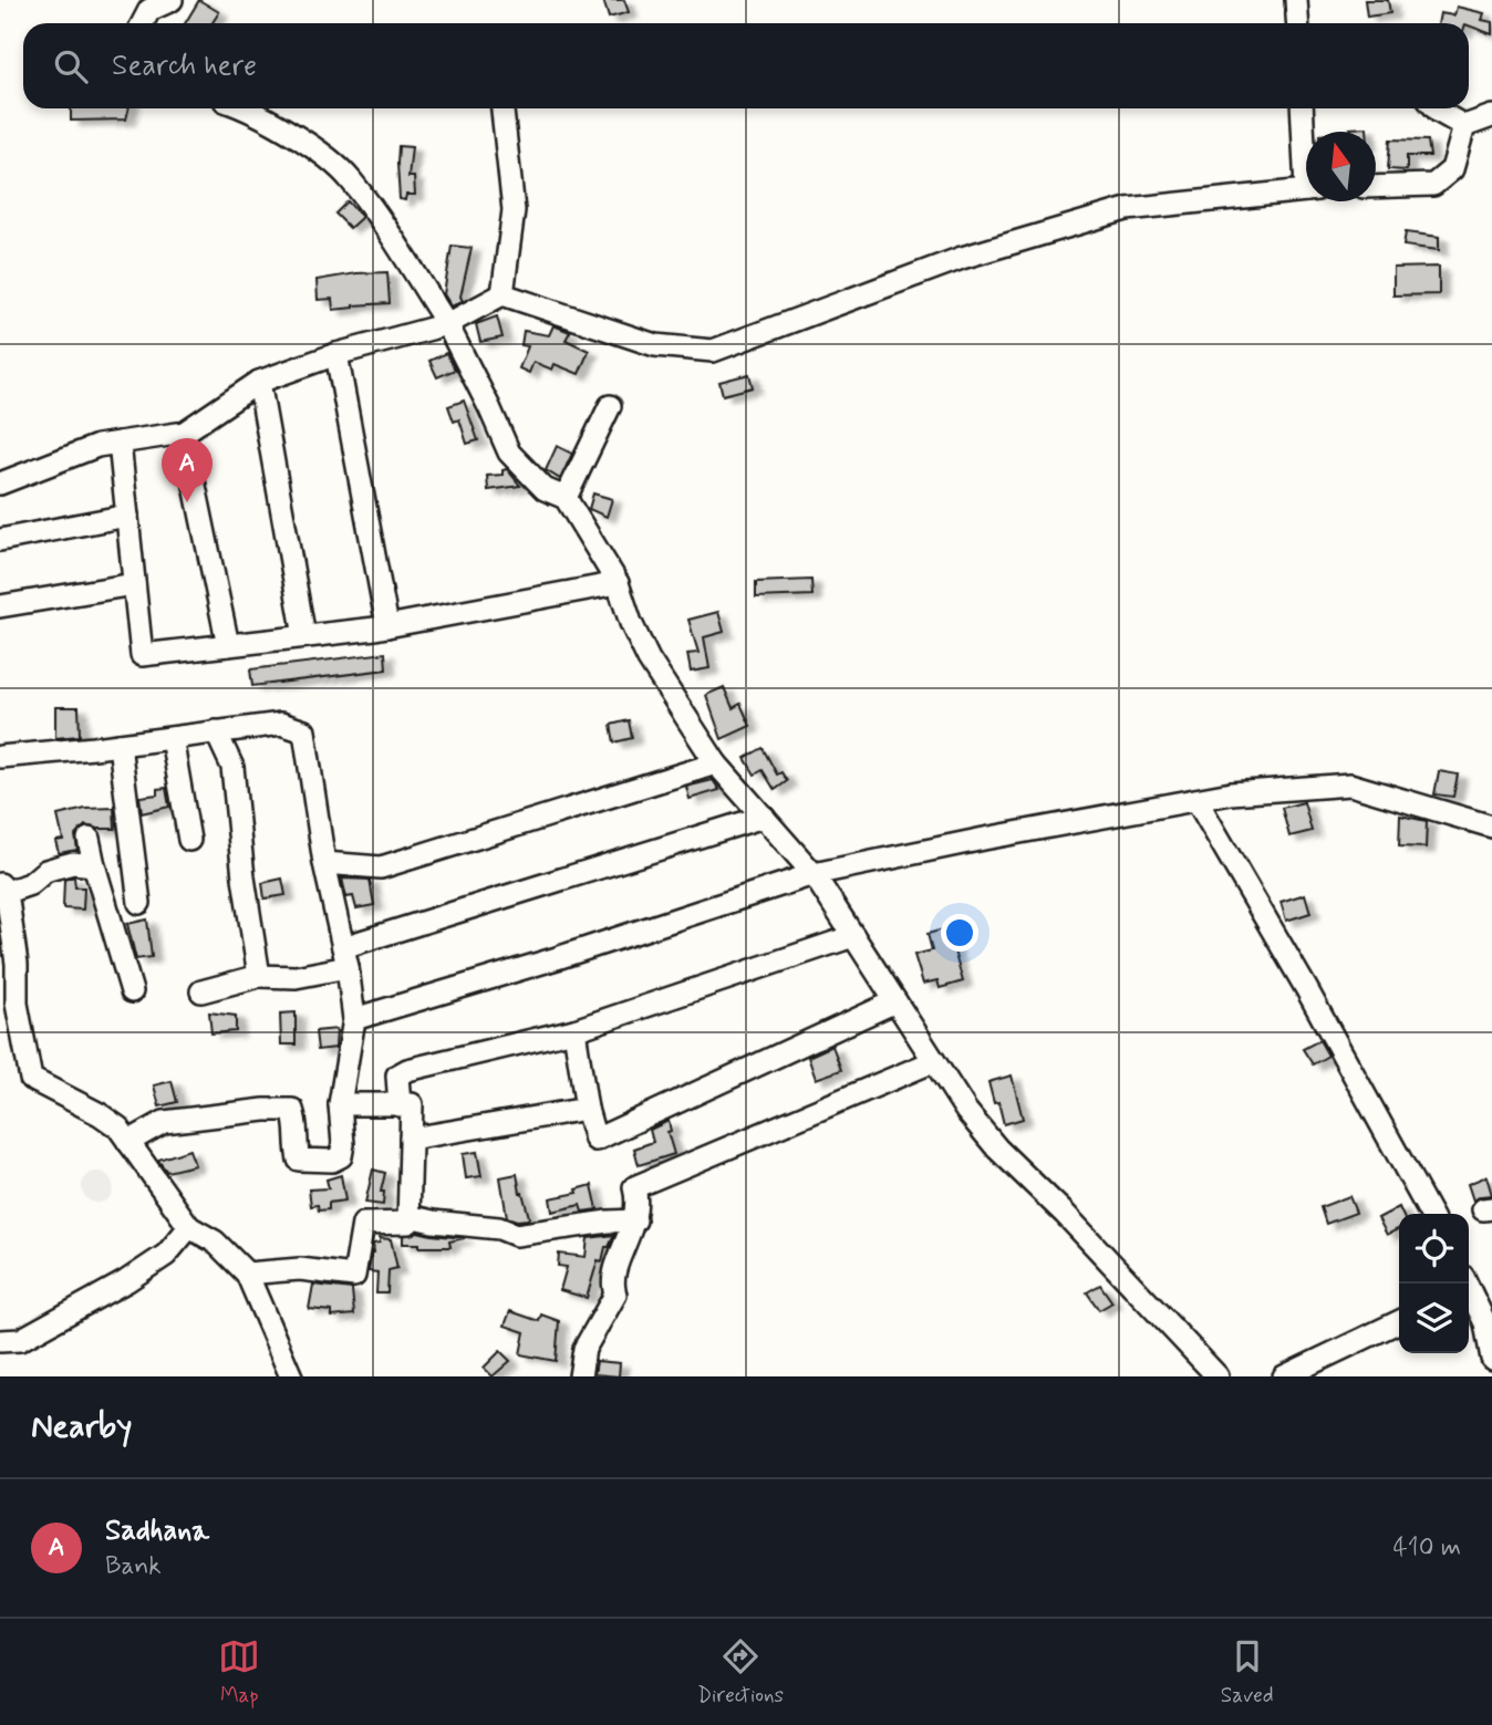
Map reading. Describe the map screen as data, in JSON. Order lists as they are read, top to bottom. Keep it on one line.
{"north":"top","page":{"search":"Search here","pins":"A","heading":"Nearby","list":[{"mark":"A","name":"Sadhana","note":"Bank","value":"410 m"}],"nav":["Map","Directions","Saved"]}}
